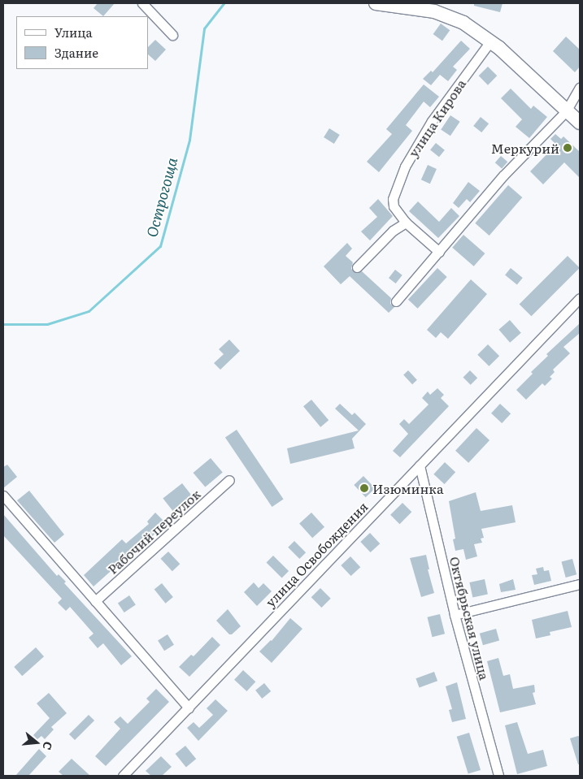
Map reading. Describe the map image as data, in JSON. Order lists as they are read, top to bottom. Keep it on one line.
{"streets":{"street":["улица Кирова","Рабочий переулок","улица Освобождения","Октябрьская улица"]},"crossings":[["улица Освобождения","Октябрьская улица"]],"water":["Острогоща"],"places":["Меркурий","Изюминка"],"legend":["Улица","Здание"],"north":"right"}
